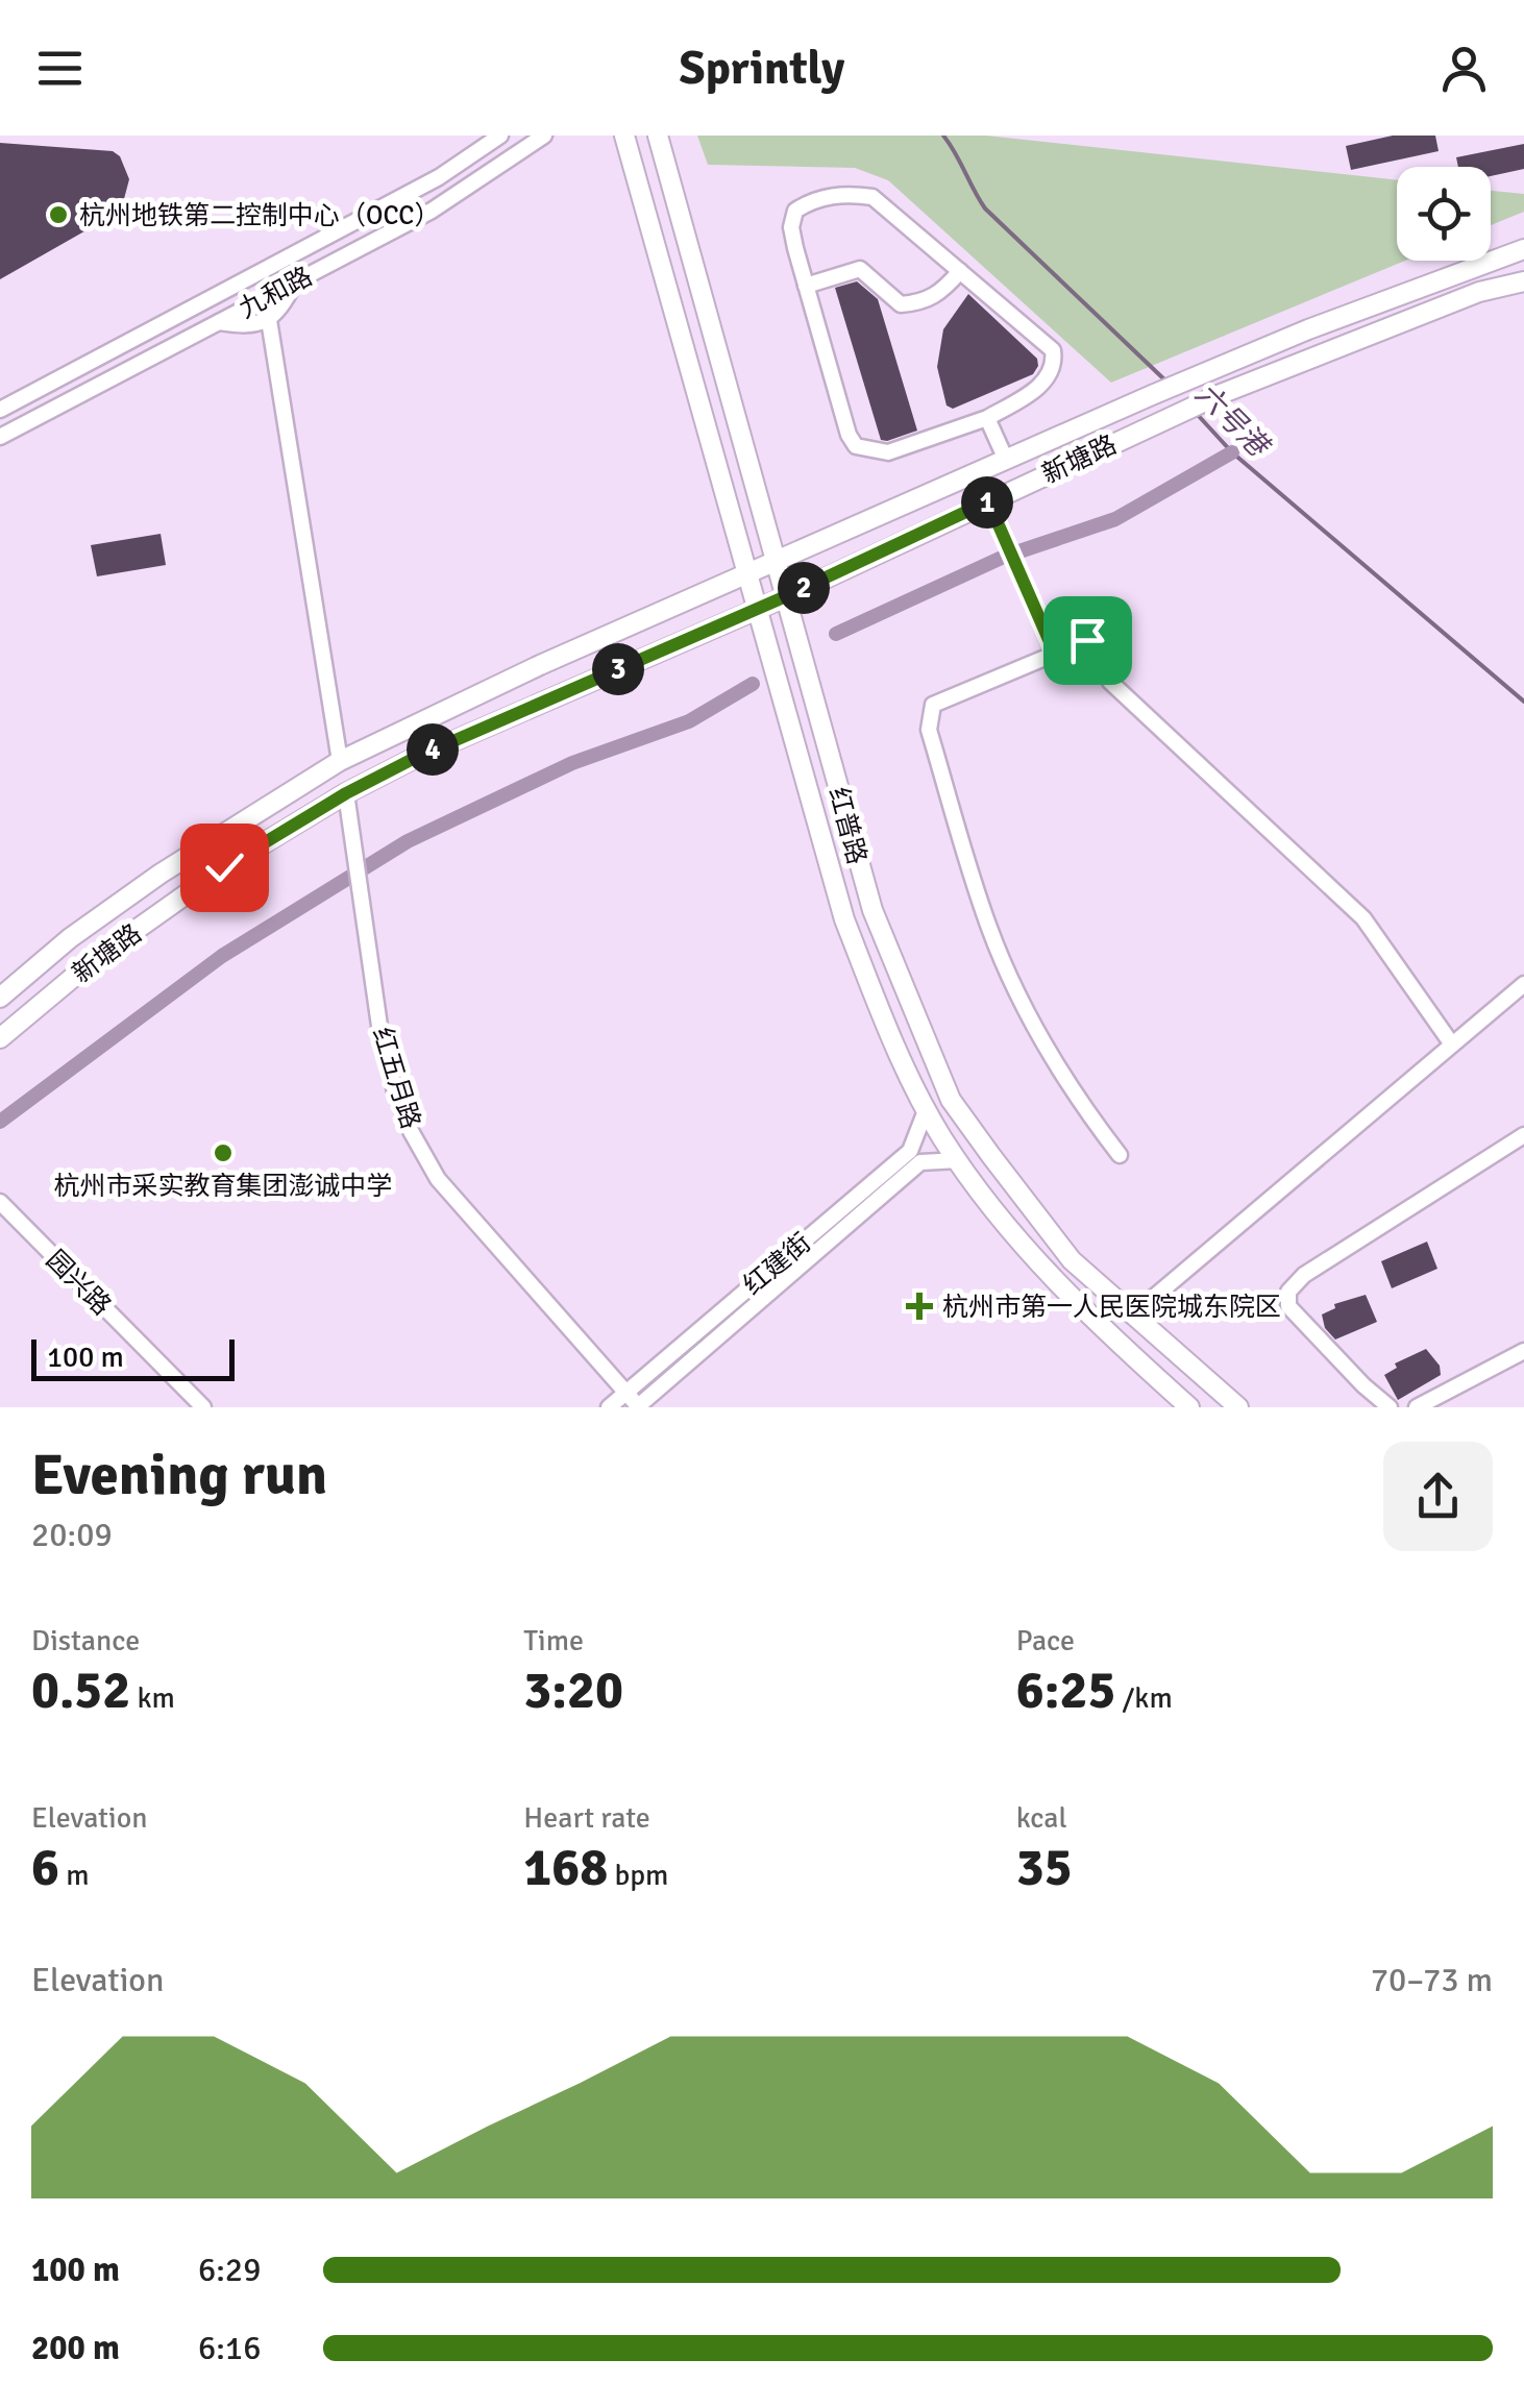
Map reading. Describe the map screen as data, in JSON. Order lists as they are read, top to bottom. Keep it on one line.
{"streets":{"main road":["新塘路","红普路"],"street":["九和路","红五月路","红建街","园兴路"]},"crossings":[["新塘路","红普路"],["新塘路","红五月路"],["红普路","红建街"],["红五月路","红建街"]],"water":["六号港"],"places":{"other":["杭州地铁第二控制中心（OCC）","杭州市采实教育集团澎诚中学"],"health":["杭州市第一人民医院城东院区"]},"scale_bar":"100 m","page":{"header":"Sprintly","pins":["1","2","3","4"],"scale":"100 m","heading":["Evening run","20:09"],"stats":[["Distance","0.52 km"],["Time","3:20"],["Pace","6:25 /km"],["Elevation","6 m"],["Heart rate","168 bpm"],["kcal","35"]],"chart":["Elevation","70–73 m"],"list":[{"name":"100 m","note":"6:29"},{"name":"200 m","note":"6:16"}]}}
